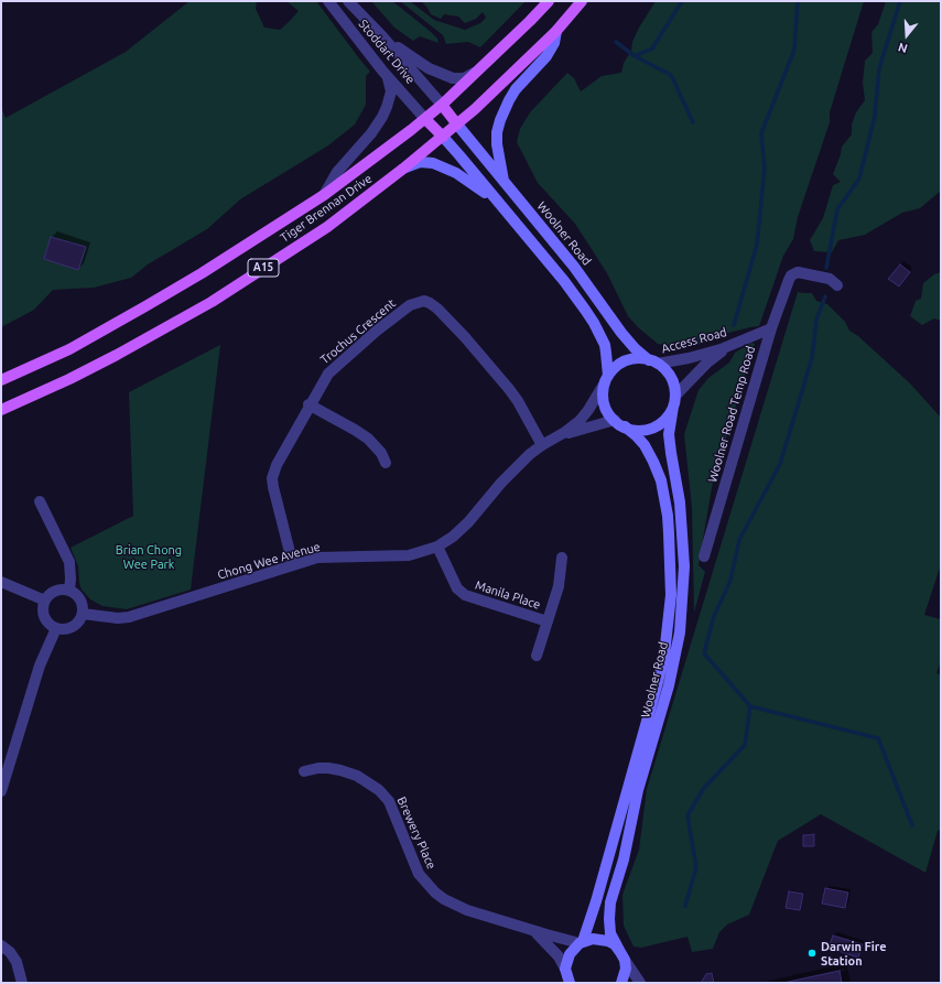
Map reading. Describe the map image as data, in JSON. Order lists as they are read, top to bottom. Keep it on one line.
{"streets":{"main road":["Tiger Brennan Drive","Woolner Road","A15"],"street":["Stoddart Drive","Trochus Crescent","Access Road","Woolner Road Temp Road","Chong Wee Avenue","Manila Place","Brewery Place"]},"crossings":[["Stoddart Drive","Tiger Brennan Drive"],["Tiger Brennan Drive","Woolner Road"],["Woolner Road","Access Road"],["Woolner Road","Chong Wee Avenue"],["Woolner Road","Brewery Place"],["Trochus Crescent","Chong Wee Avenue"],["Access Road","Woolner Road Temp Road"],["Access Road","Chong Wee Avenue"],["Chong Wee Avenue","Manila Place"]],"parks":["Brian Chong Wee Park"],"places":["Darwin Fire Station"],"north":"bottom"}
